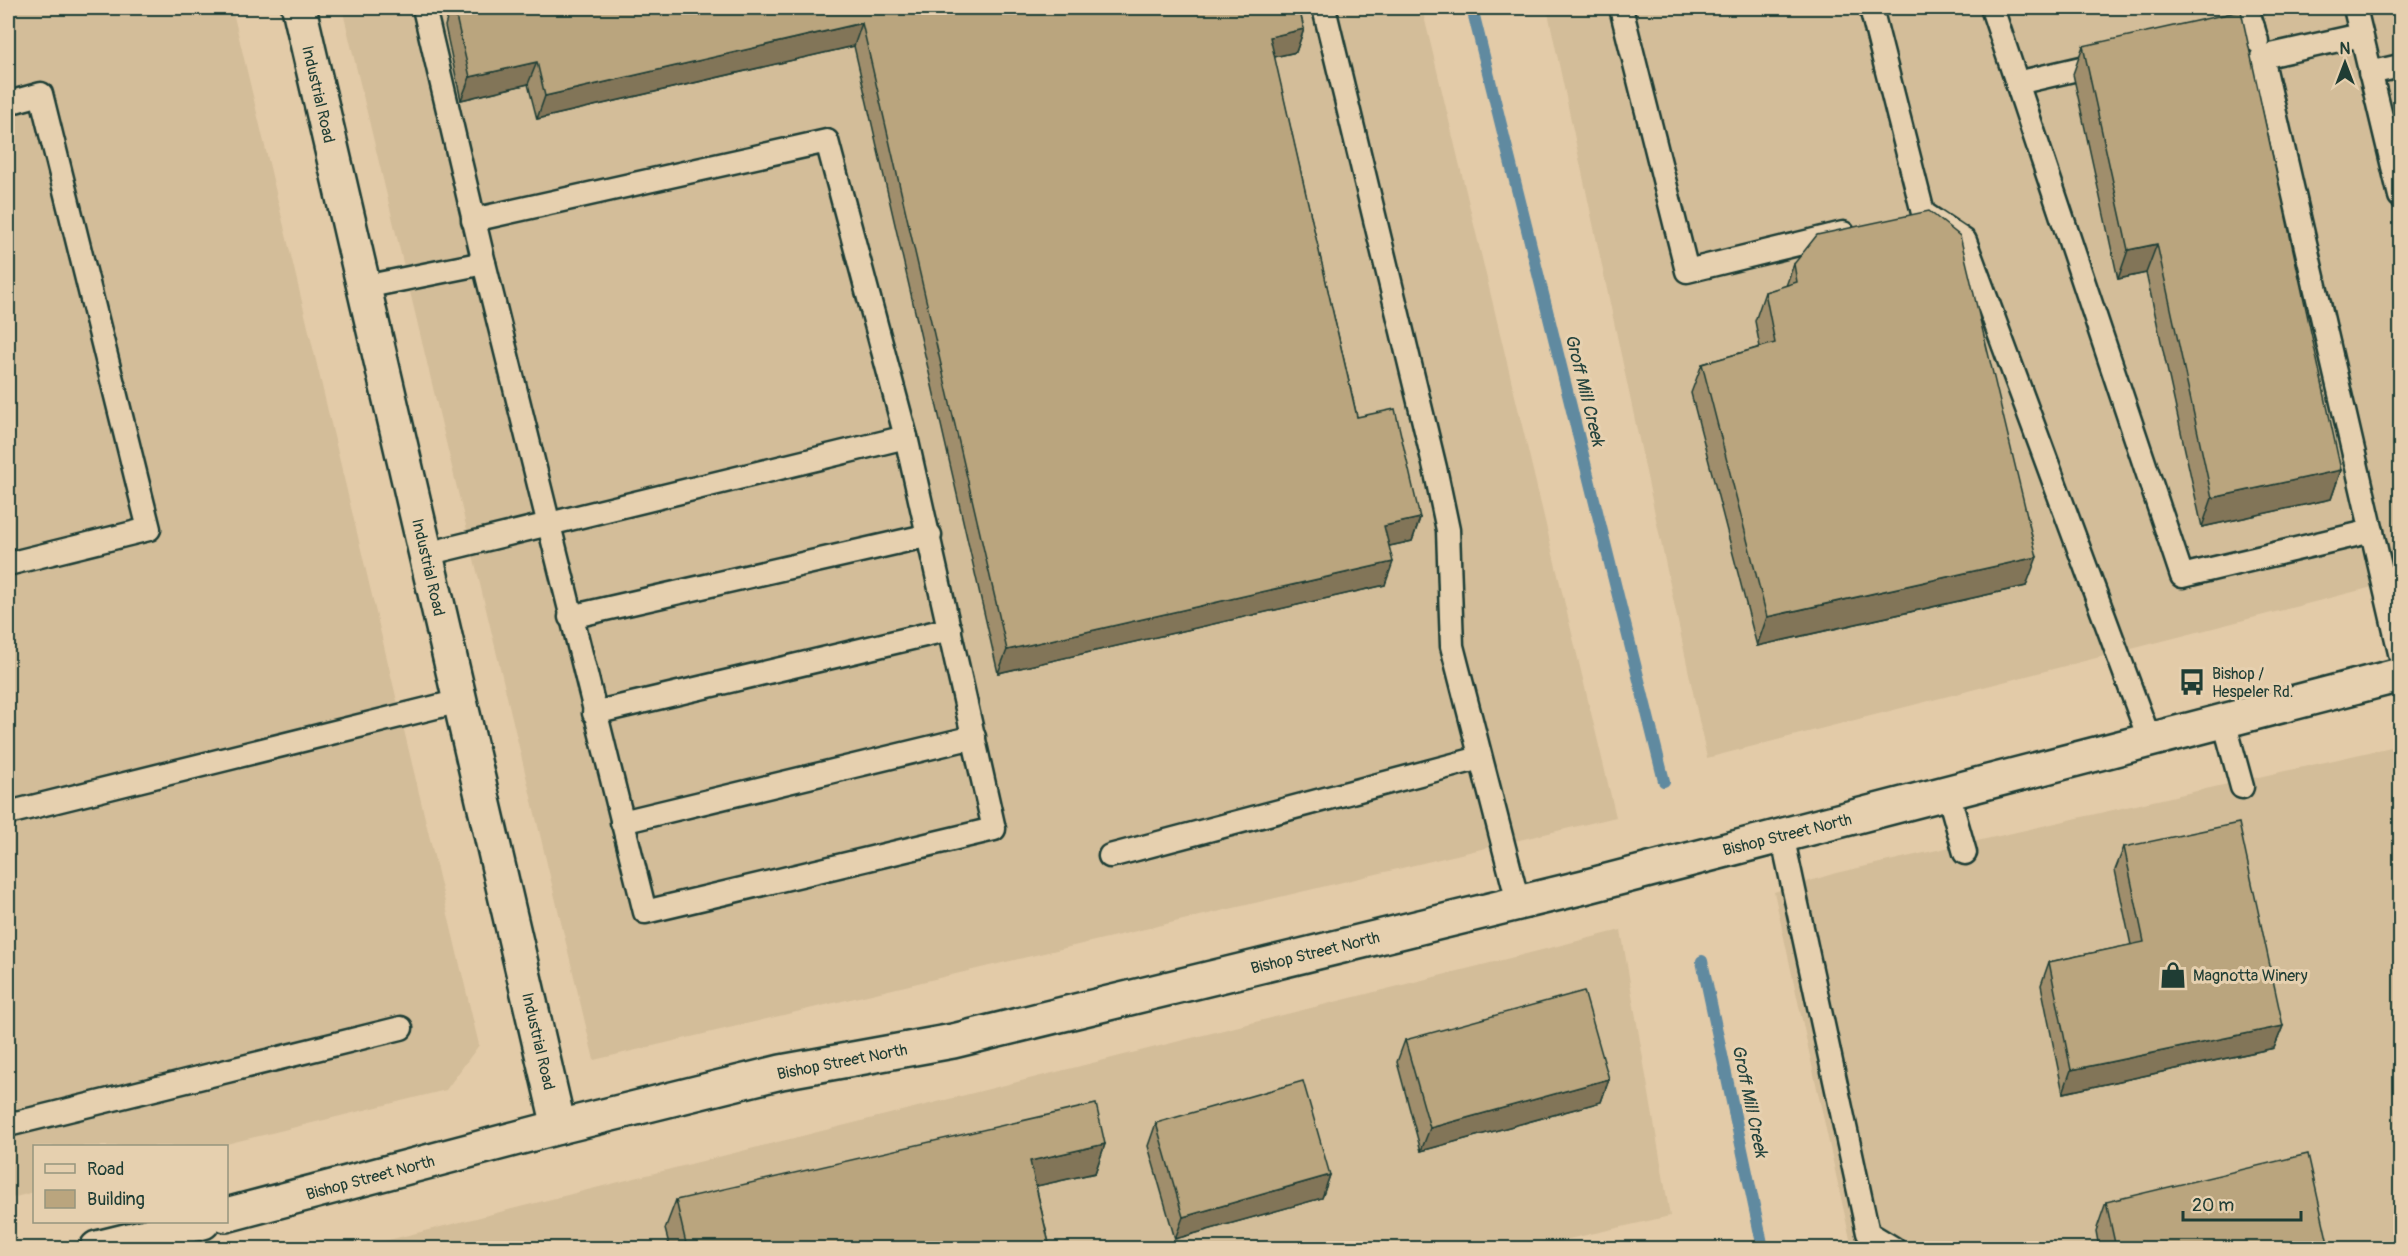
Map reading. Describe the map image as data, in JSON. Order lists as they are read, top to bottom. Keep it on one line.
{"streets":{"main road":["Industrial Road","Bishop Street North"]},"crossings":[["Industrial Road","Bishop Street North"]],"water":["Groff Mill Creek"],"places":{"bus stop":["Bishop / Hespeler Rd."],"shop":["Magnotta Winery"]},"legend":["Road","Building"],"scale_bar":"20 m","north":"top"}
